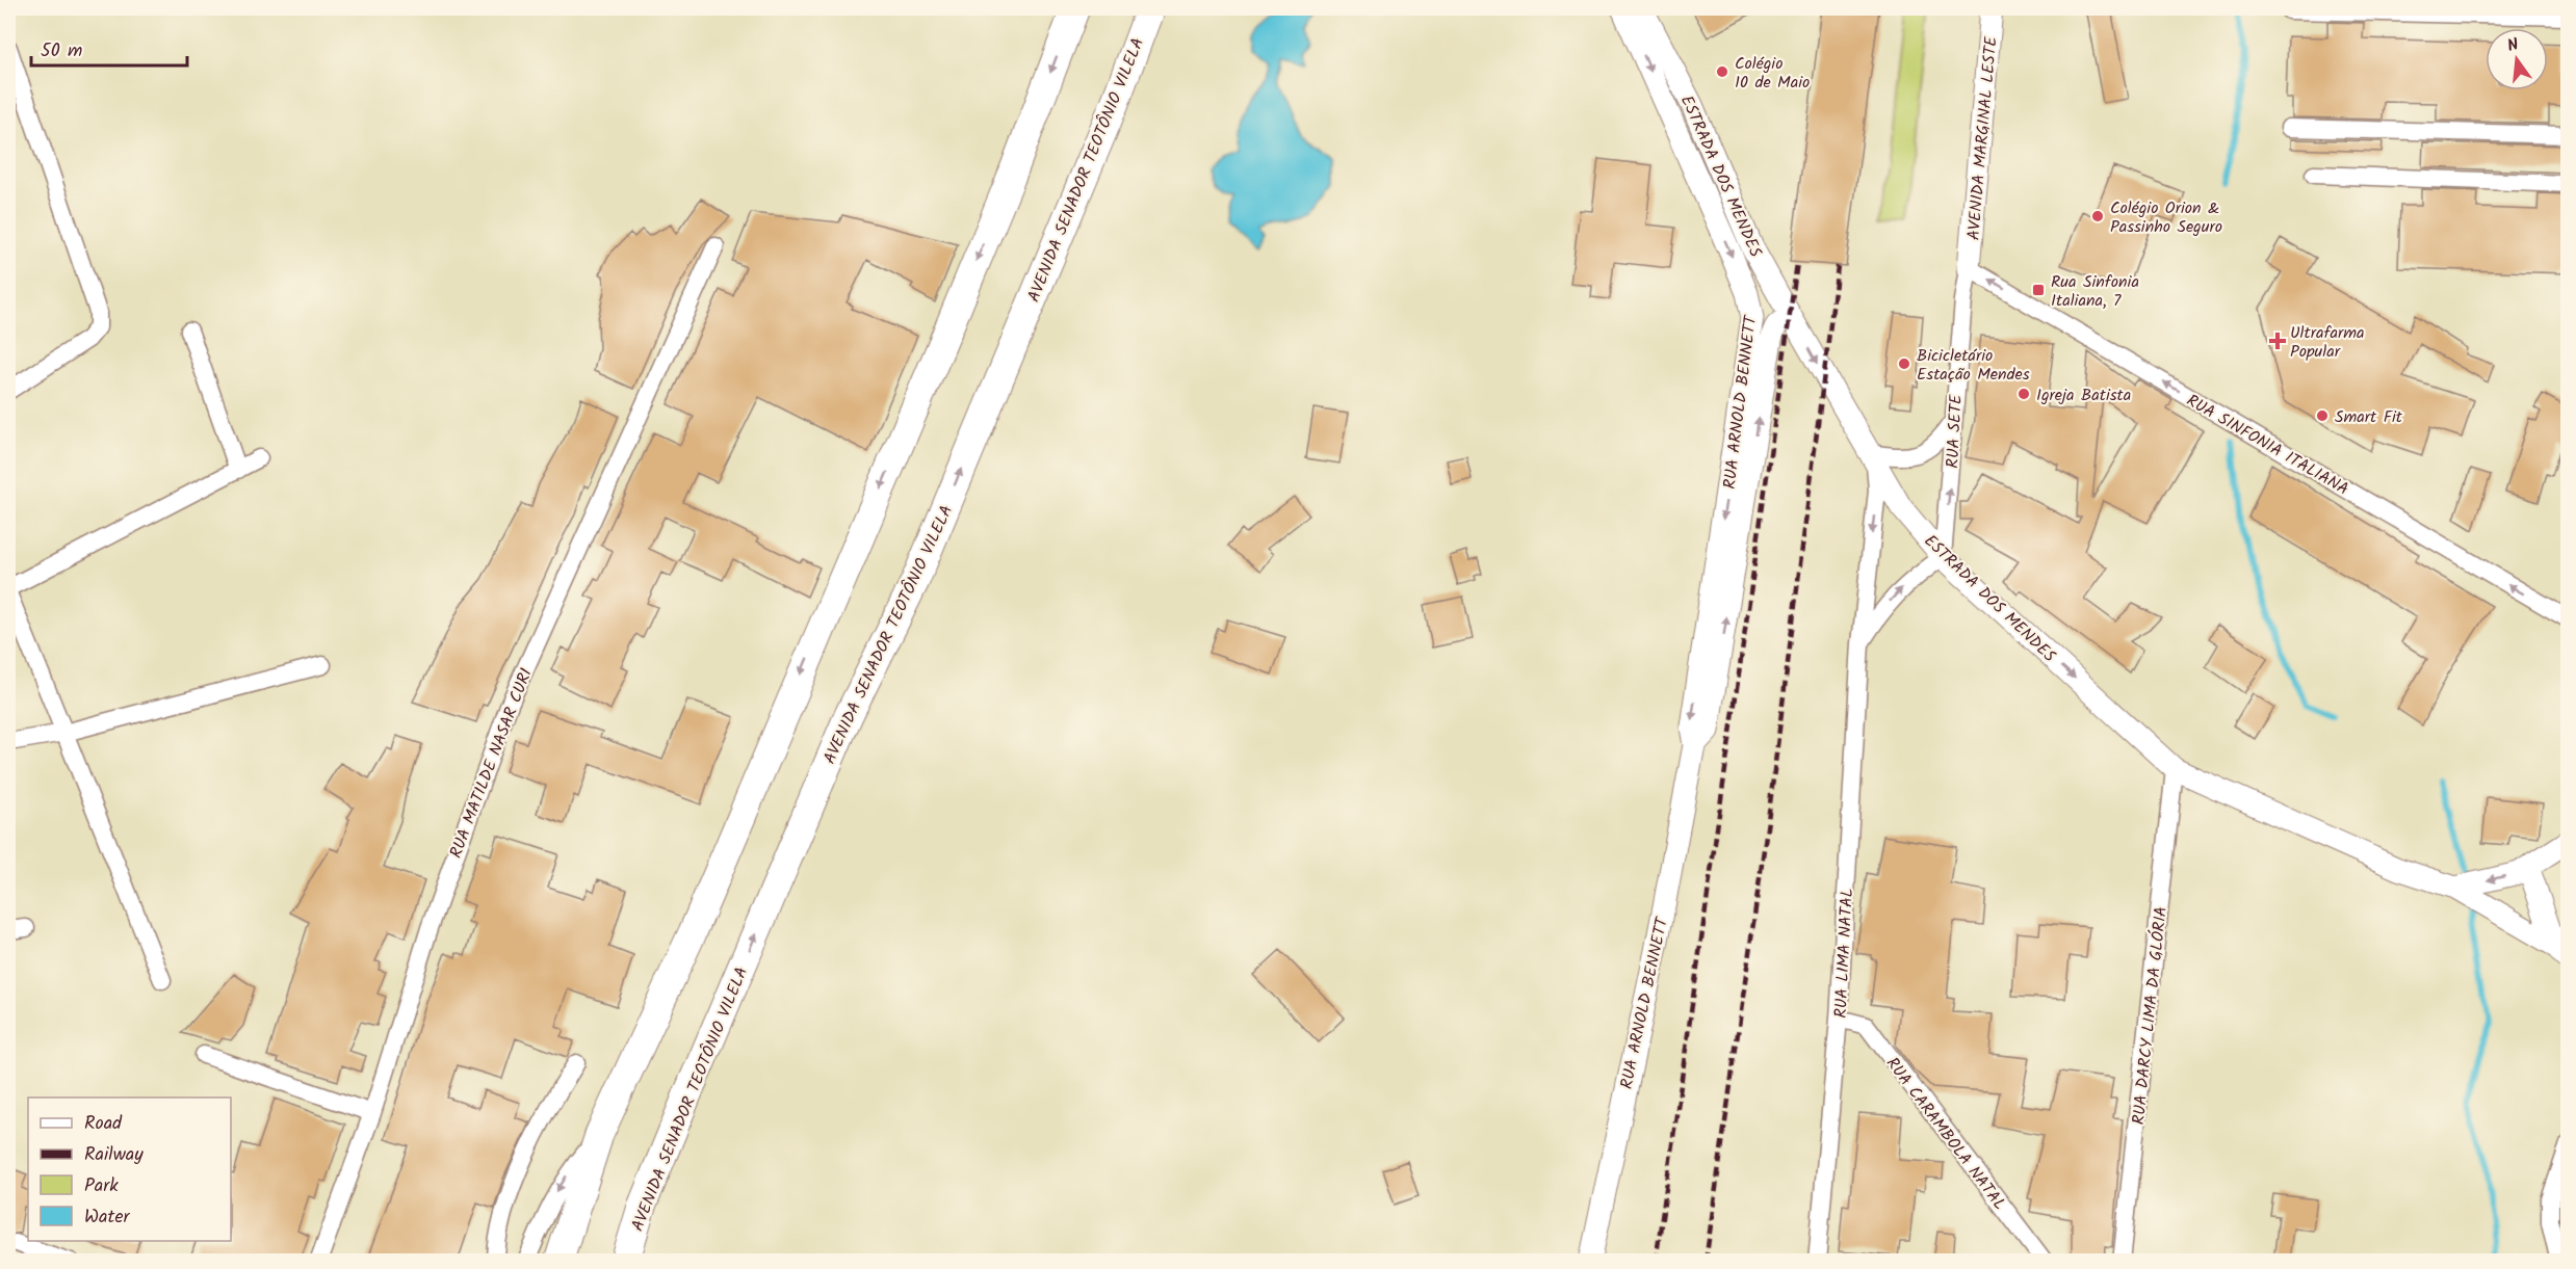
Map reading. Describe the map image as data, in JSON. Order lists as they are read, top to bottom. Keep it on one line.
{"streets":{"main road":["AVENIDA SENADOR TEOTÔNIO VILELA"],"street":["AVENIDA MARGINAL LESTE","ESTRADA DOS MENDES","RUA ARNOLD BENNETT","RUA SETE","RUA SINFONIA ITALIANA","RUA MATILDE NASAR CURI","RUA LIMA NATAL","RUA DARCY LIMA DA GLÓRIA","RUA CARAMBOLA NATAL"]},"crossings":[["AVENIDA MARGINAL LESTE","RUA SETE"],["AVENIDA MARGINAL LESTE","RUA SINFONIA ITALIANA"],["ESTRADA DOS MENDES","RUA ARNOLD BENNETT"],["ESTRADA DOS MENDES","RUA SETE"],["ESTRADA DOS MENDES","RUA LIMA NATAL"],["ESTRADA DOS MENDES","RUA DARCY LIMA DA GLÓRIA"],["RUA SETE","RUA SINFONIA ITALIANA"],["RUA SETE","RUA LIMA NATAL"],["RUA LIMA NATAL","RUA CARAMBOLA NATAL"]],"one_way":["RUA SETE","RUA SINFONIA ITALIANA"],"places":{"other":["Colégio 10 de Maio","Colégio Orion & Passinho Seguro","Bicicletário Estação Mendes","Igreja Batista","Smart Fit"],"transit":["Rua Sinfonia Italiana, 7"],"health":["Ultrafarma Popular"]},"legend":["Road","Railway","Park","Water"],"scale_bar":"50 m","north":"top"}
